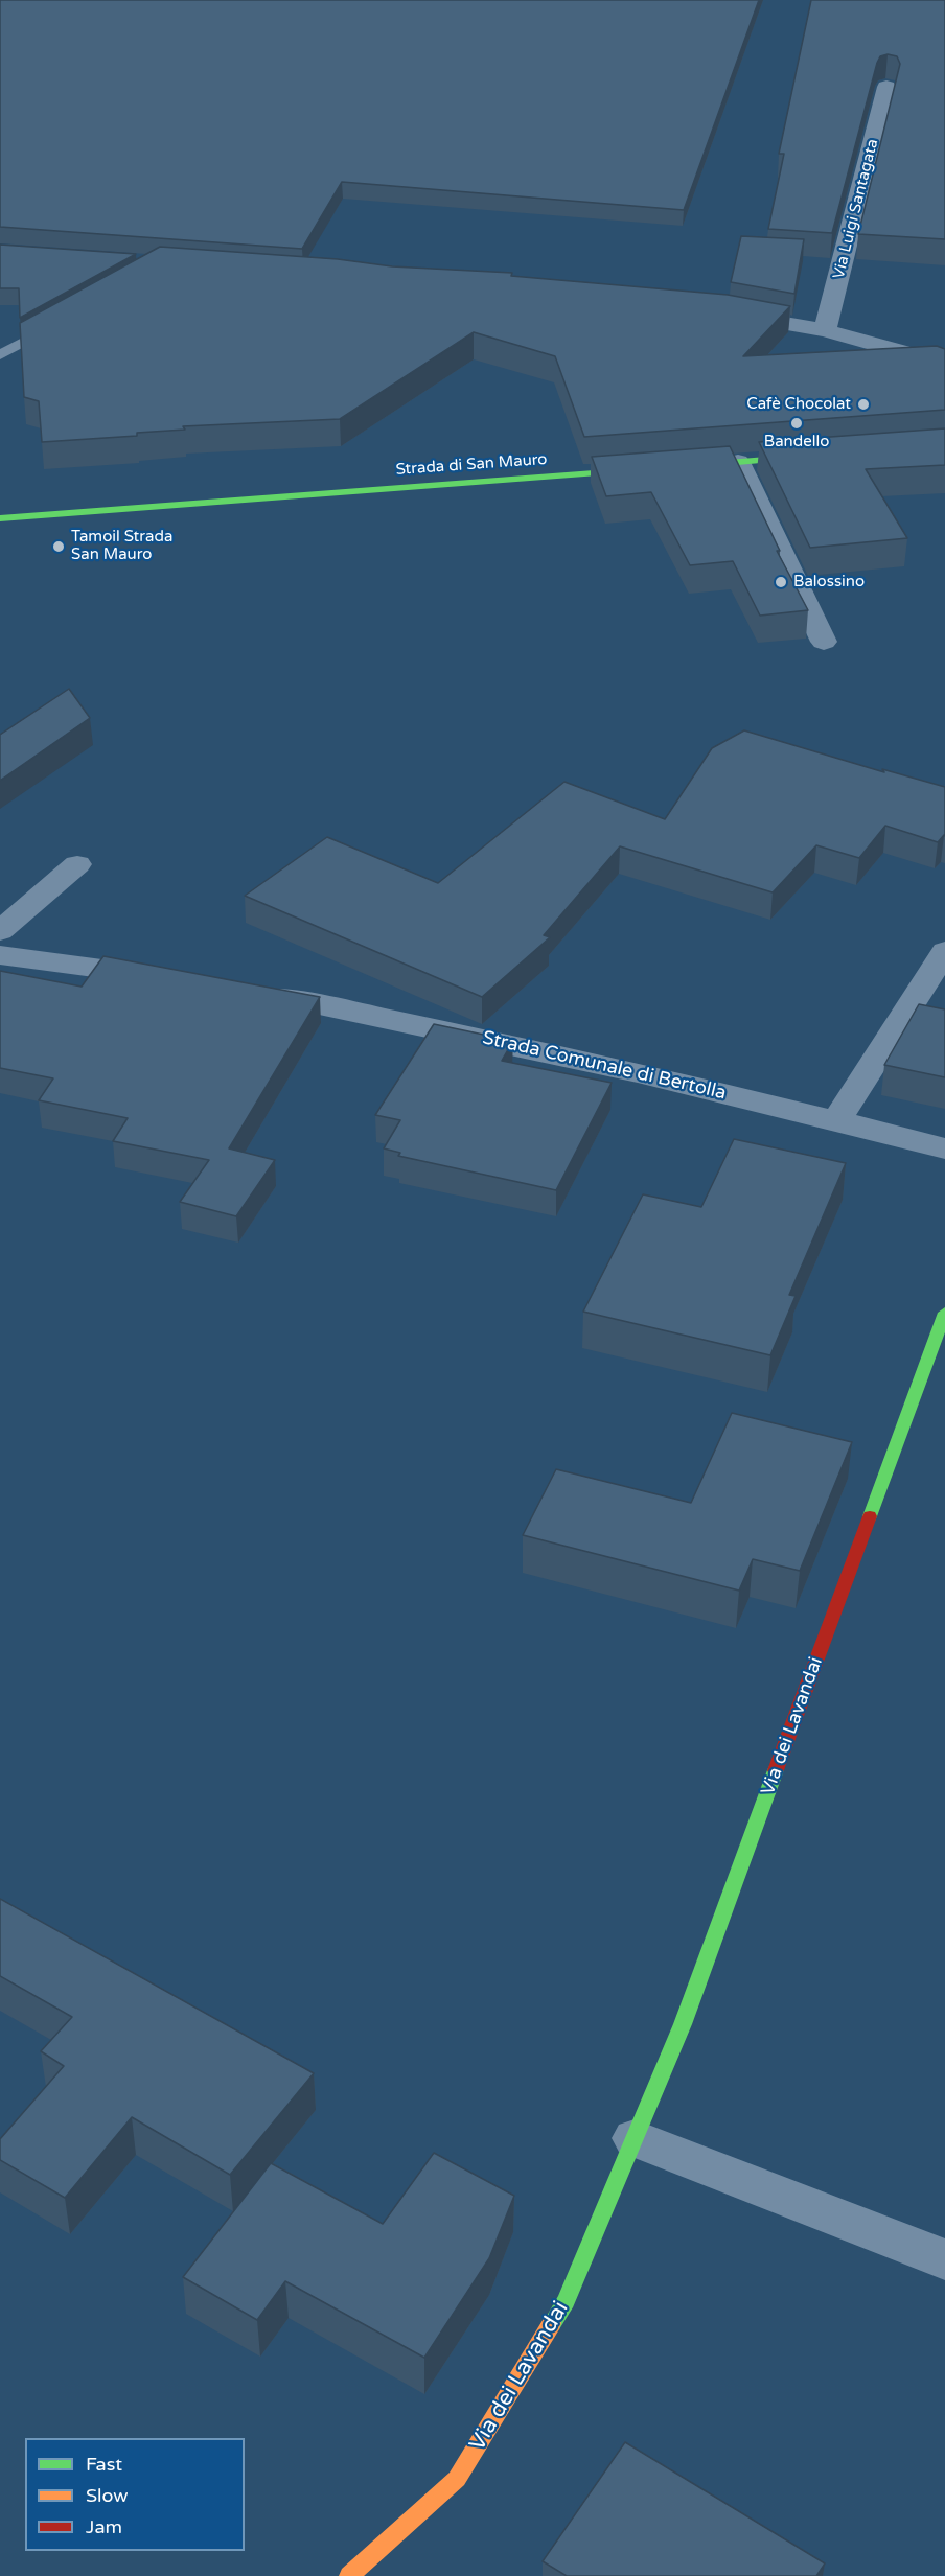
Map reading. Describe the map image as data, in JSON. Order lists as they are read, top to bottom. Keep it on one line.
{"streets":{"street":["Via Luigi Santagata","Strada di San Mauro","Strada Comunale di Bertolla","Via dei Lavandai"]},"places":["Cafè Chocolat","Bandello","Tamoil Strada San Mauro","Balossino"],"legend":["Fast","Slow","Jam"]}
